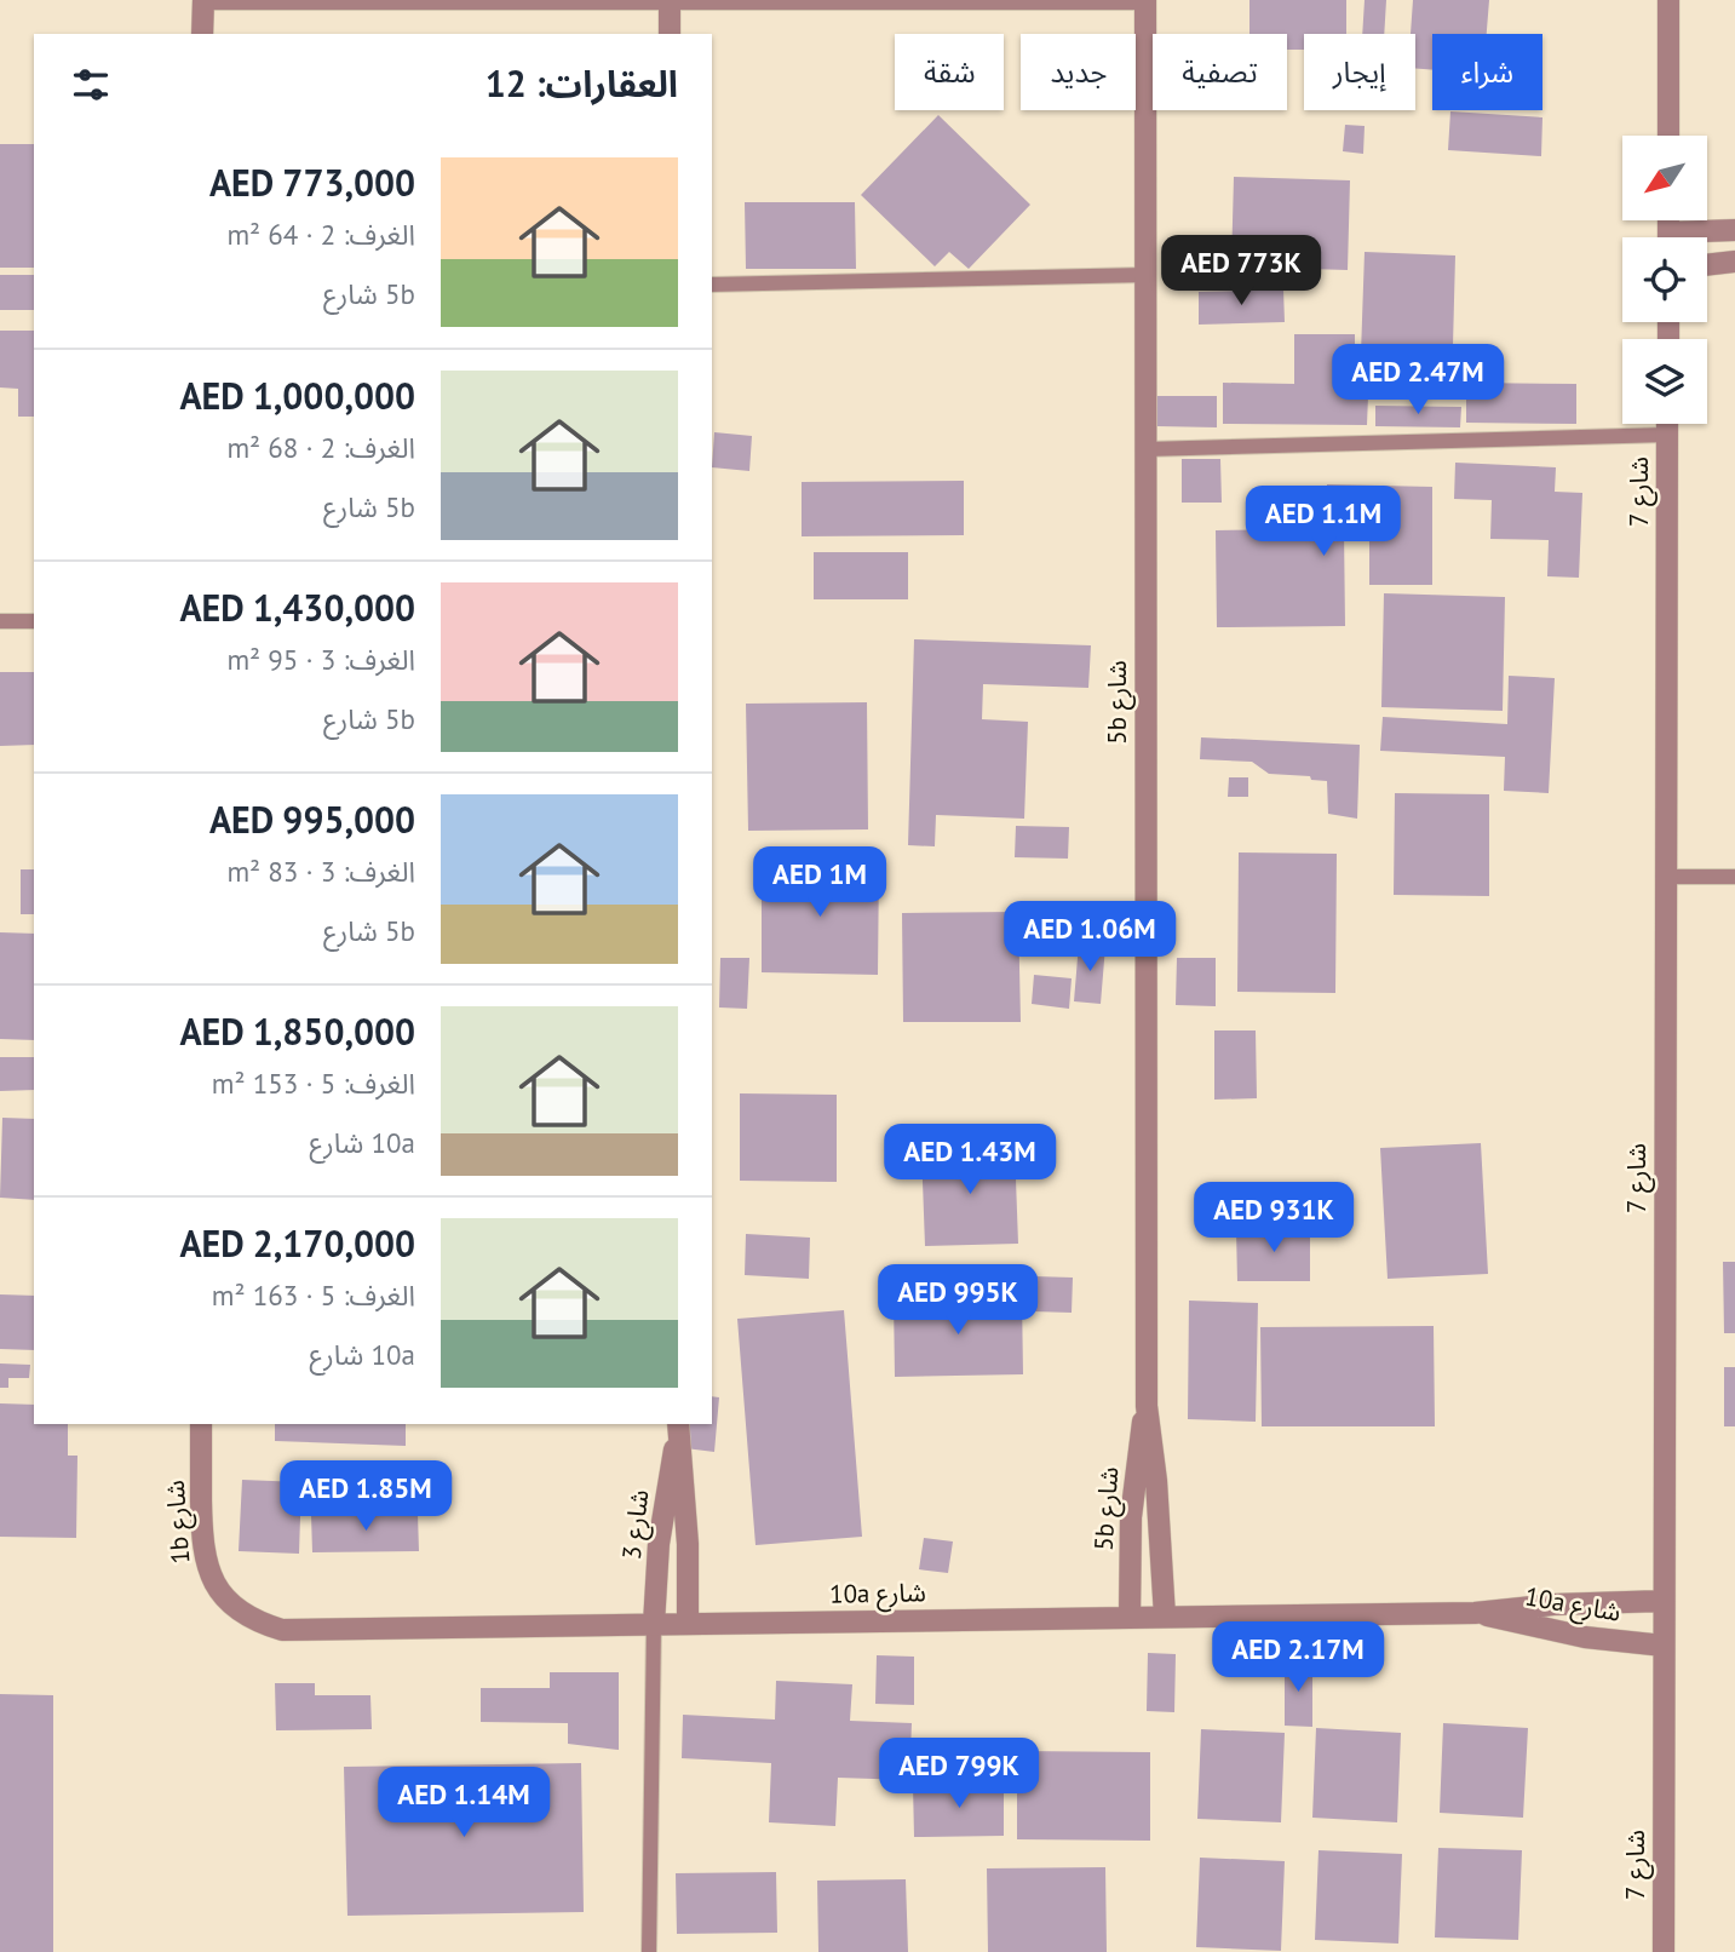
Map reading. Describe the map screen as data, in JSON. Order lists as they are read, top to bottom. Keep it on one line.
{"streets":{"street":["شارع 7","5b شارع","1b شارع","شارع 3","10a شارع"]},"crossings":[["شارع 7","10a شارع"],["5b شارع","10a شارع"],["1b شارع","10a شارع"],["شارع 3","10a شارع"]],"north":"bottom left","page":{"chip":["شراء","إيجار","تصفية","جديد","شقة"],"heading":"العقارات: 12","list":[{"name":"AED 773,000","note":"الغرف: 2 · 64 m² · 5b شارع"},{"name":"AED 1,000,000","note":"الغرف: 2 · 68 m² · 5b شارع"},{"name":"AED 1,430,000","note":"الغرف: 3 · 95 m² · 5b شارع"},{"name":"AED 995,000","note":"الغرف: 3 · 83 m² · 5b شارع"},{"name":"AED 1,850,000","note":"الغرف: 5 · 153 m² · 10a شارع"},{"name":"AED 2,170,000","note":"الغرف: 5 · 163 m² · 10a شارع"}],"price":["AED 773K","AED 2.47M","AED 1.1M","AED 1M","AED 1.06M","AED 1.43M","AED 931K","AED 995K","AED 1.85M","AED 2.17M","AED 799K","AED 1.14M"]}}
